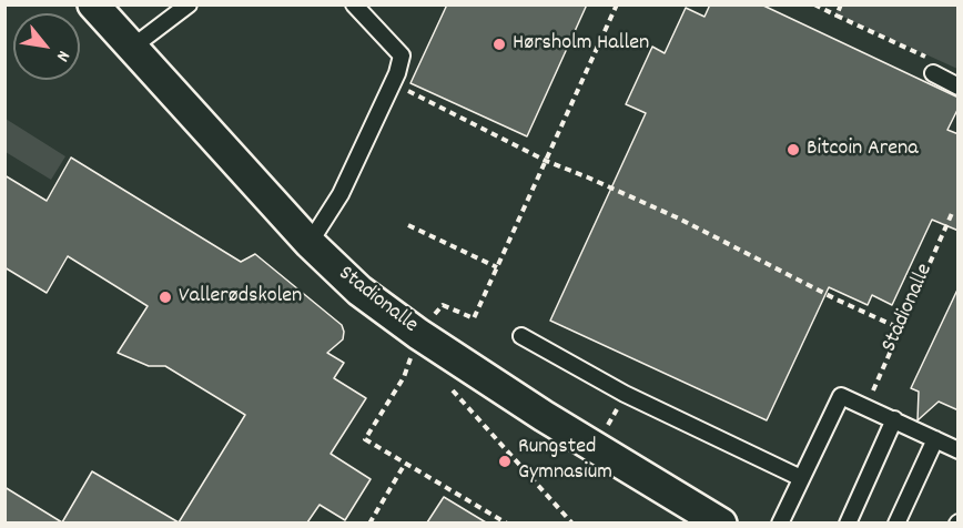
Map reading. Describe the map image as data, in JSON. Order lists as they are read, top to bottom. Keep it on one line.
{"streets":{"street":["Stadionalle"]},"places":["Hørsholm Hallen","Bitcoin Arena","Vallerødskolen","Rungsted Gymnasium"],"north":"bottom right"}
